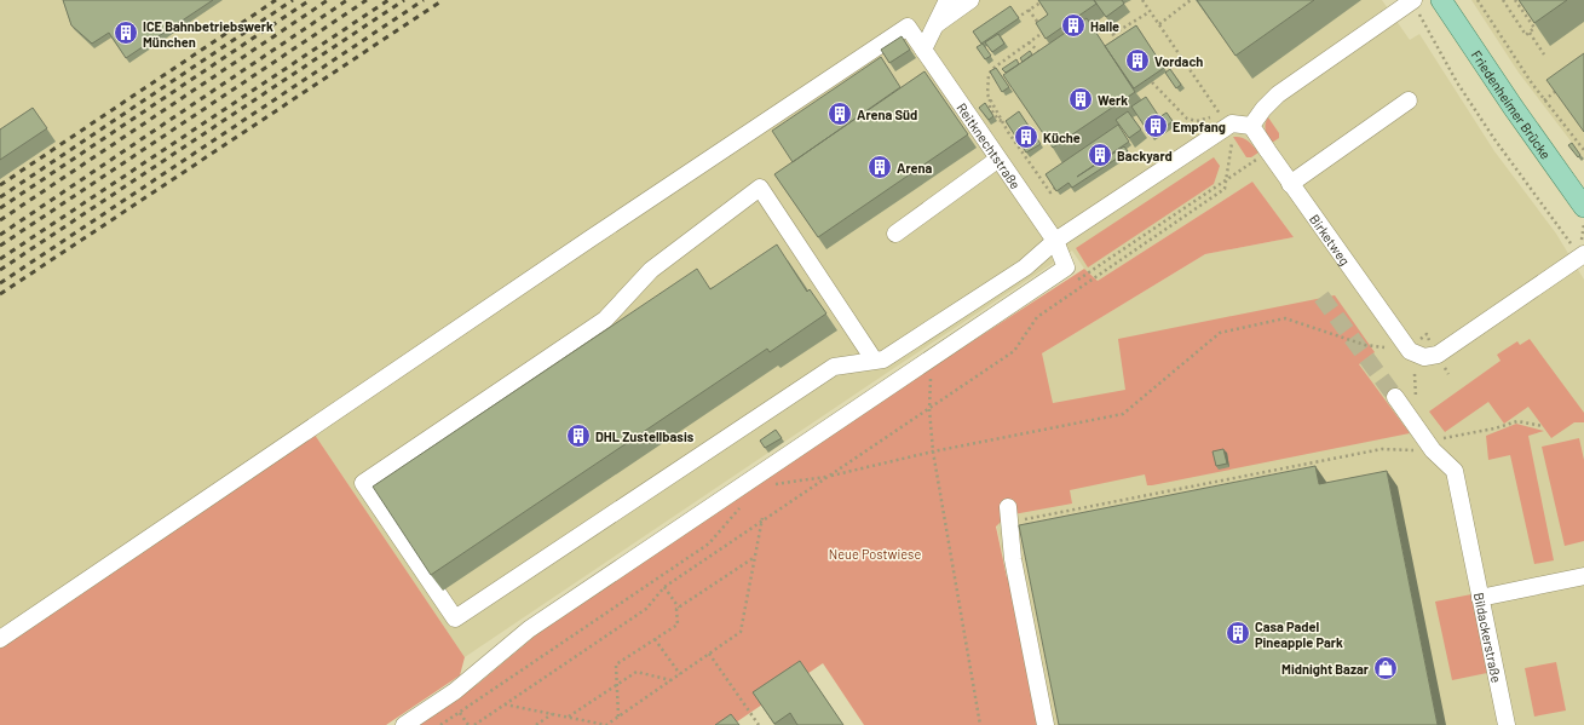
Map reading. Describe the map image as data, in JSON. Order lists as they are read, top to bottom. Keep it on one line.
{"streets":{"main road":["Friedenheimer Brücke"],"street":["Reitknechtstraße","Birketweg","Bildackerstraße"]},"parks":["Neue Postwiese"],"places":{"building":["Halle","ICE Bahnbetriebswerk München","Vordach","Werk","Arena Süd","Empfang","Küche","Backyard","Arena","DHL Zustellbasis","Casa Padel Pineapple Park"],"shop":["Midnight Bazar"]}}
